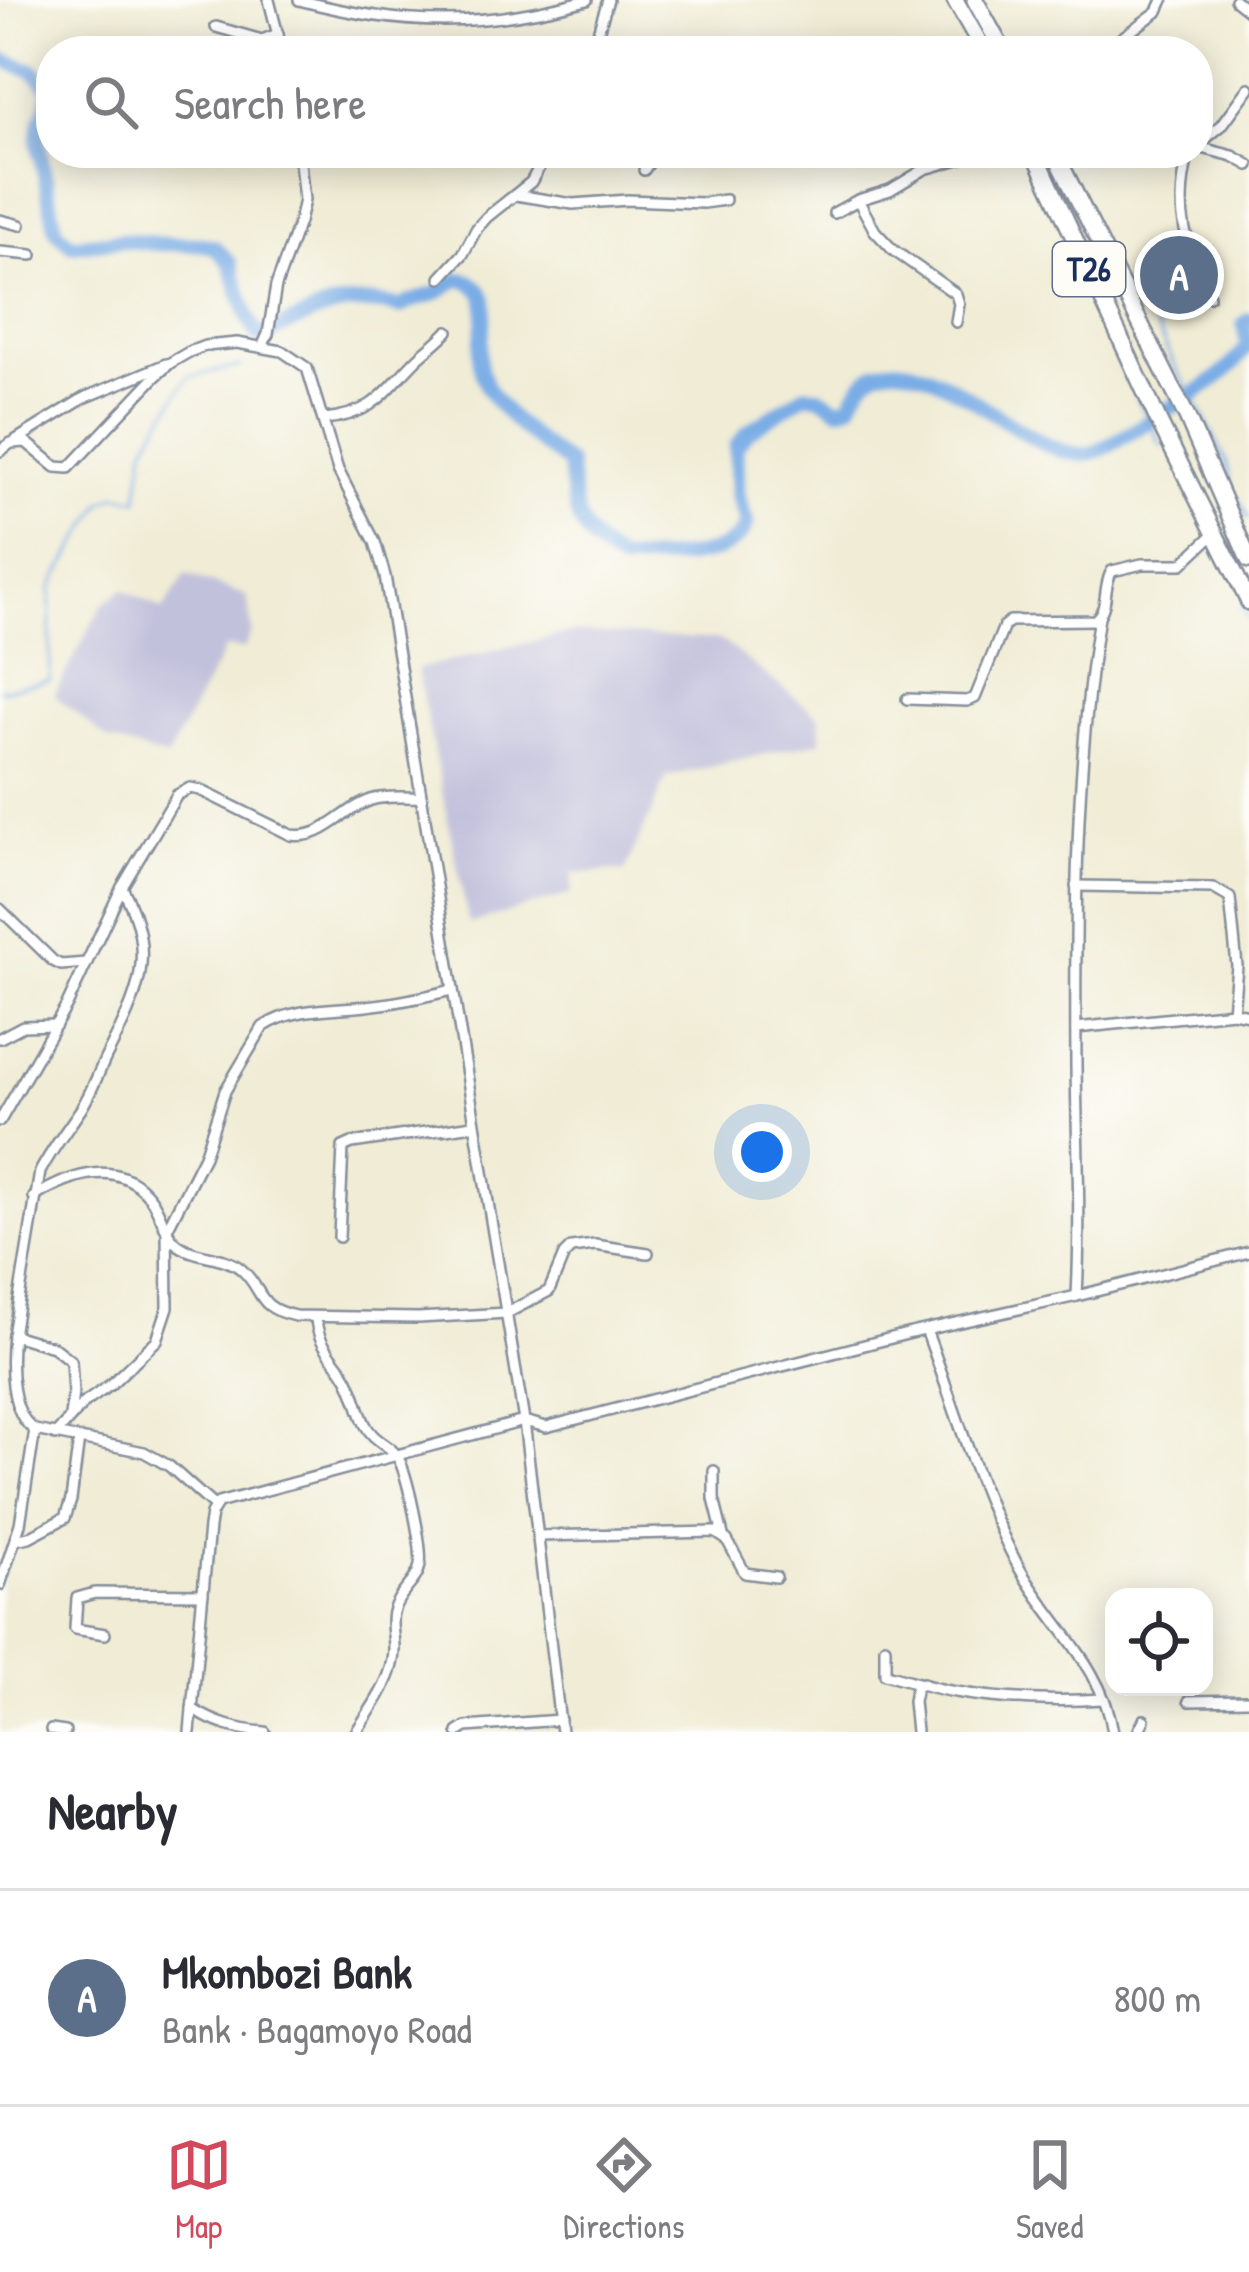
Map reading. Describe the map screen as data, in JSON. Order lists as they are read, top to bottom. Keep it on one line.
{"streets":{"highway":["T26"]},"page":{"search":"Search here","pins":"A","heading":"Nearby","list":[{"mark":"A","name":"Mkombozi Bank","note":"Bank · Bagamoyo Road","value":"800 m"}],"nav":["Map","Directions","Saved"]}}
